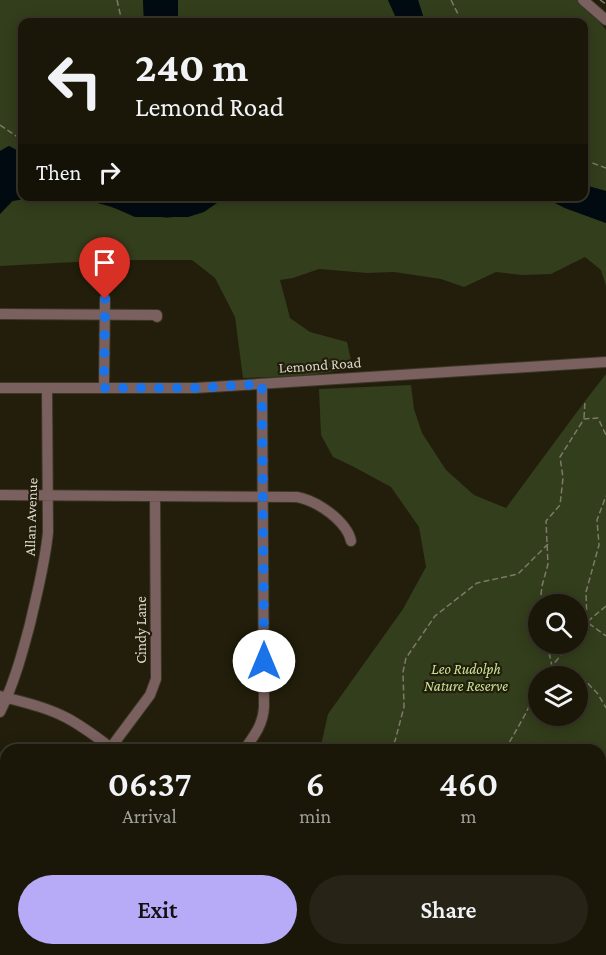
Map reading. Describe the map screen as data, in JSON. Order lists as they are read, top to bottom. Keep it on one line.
{"streets":{"street":["Lemond Road","Allan Avenue","Cindy Lane"]},"crossings":[["Lemond Road","Allan Avenue"]],"parks":["Leo Rudolph Nature Reserve"],"page":{"turn":["240 m","Lemond Road"],"then":"Then","eta":["06:37","Arrival","6","min","460","m"],"buttons":["Exit","Share"]}}
